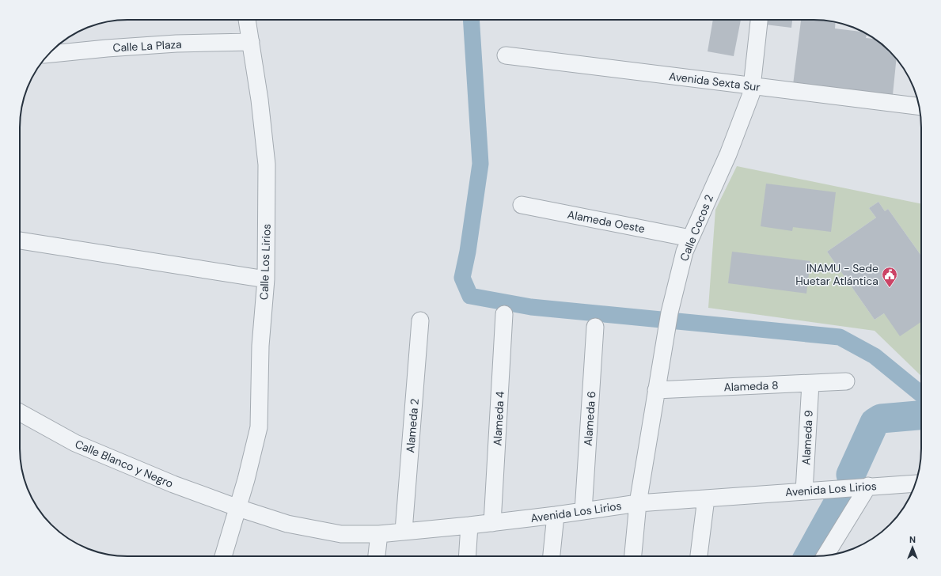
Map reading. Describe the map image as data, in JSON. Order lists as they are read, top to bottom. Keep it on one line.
{"streets":{"street":["Calle La Plaza","Avenida Sexta Sur","Alameda Oeste","Calle Cocos 2","Calle Los Lirios","Alameda 8","Alameda 4","Alameda 6","Alameda 2","Alameda 9","Calle Blanco y Negro","Avenida Los Lirios"]},"crossings":[["Calle La Plaza","Calle Los Lirios"],["Avenida Sexta Sur","Calle Cocos 2"],["Alameda Oeste","Calle Cocos 2"],["Calle Cocos 2","Alameda 8"],["Calle Cocos 2","Avenida Los Lirios"],["Calle Los Lirios","Calle Blanco y Negro"],["Calle Los Lirios","Avenida Los Lirios"],["Alameda 8","Alameda 9"],["Alameda 4","Avenida Los Lirios"],["Alameda 6","Avenida Los Lirios"],["Alameda 2","Avenida Los Lirios"],["Alameda 9","Avenida Los Lirios"],["Calle Blanco y Negro","Avenida Los Lirios"]],"places":{"public building":["INAMU - Sede Huetar Atlántica"]},"north":"top"}
